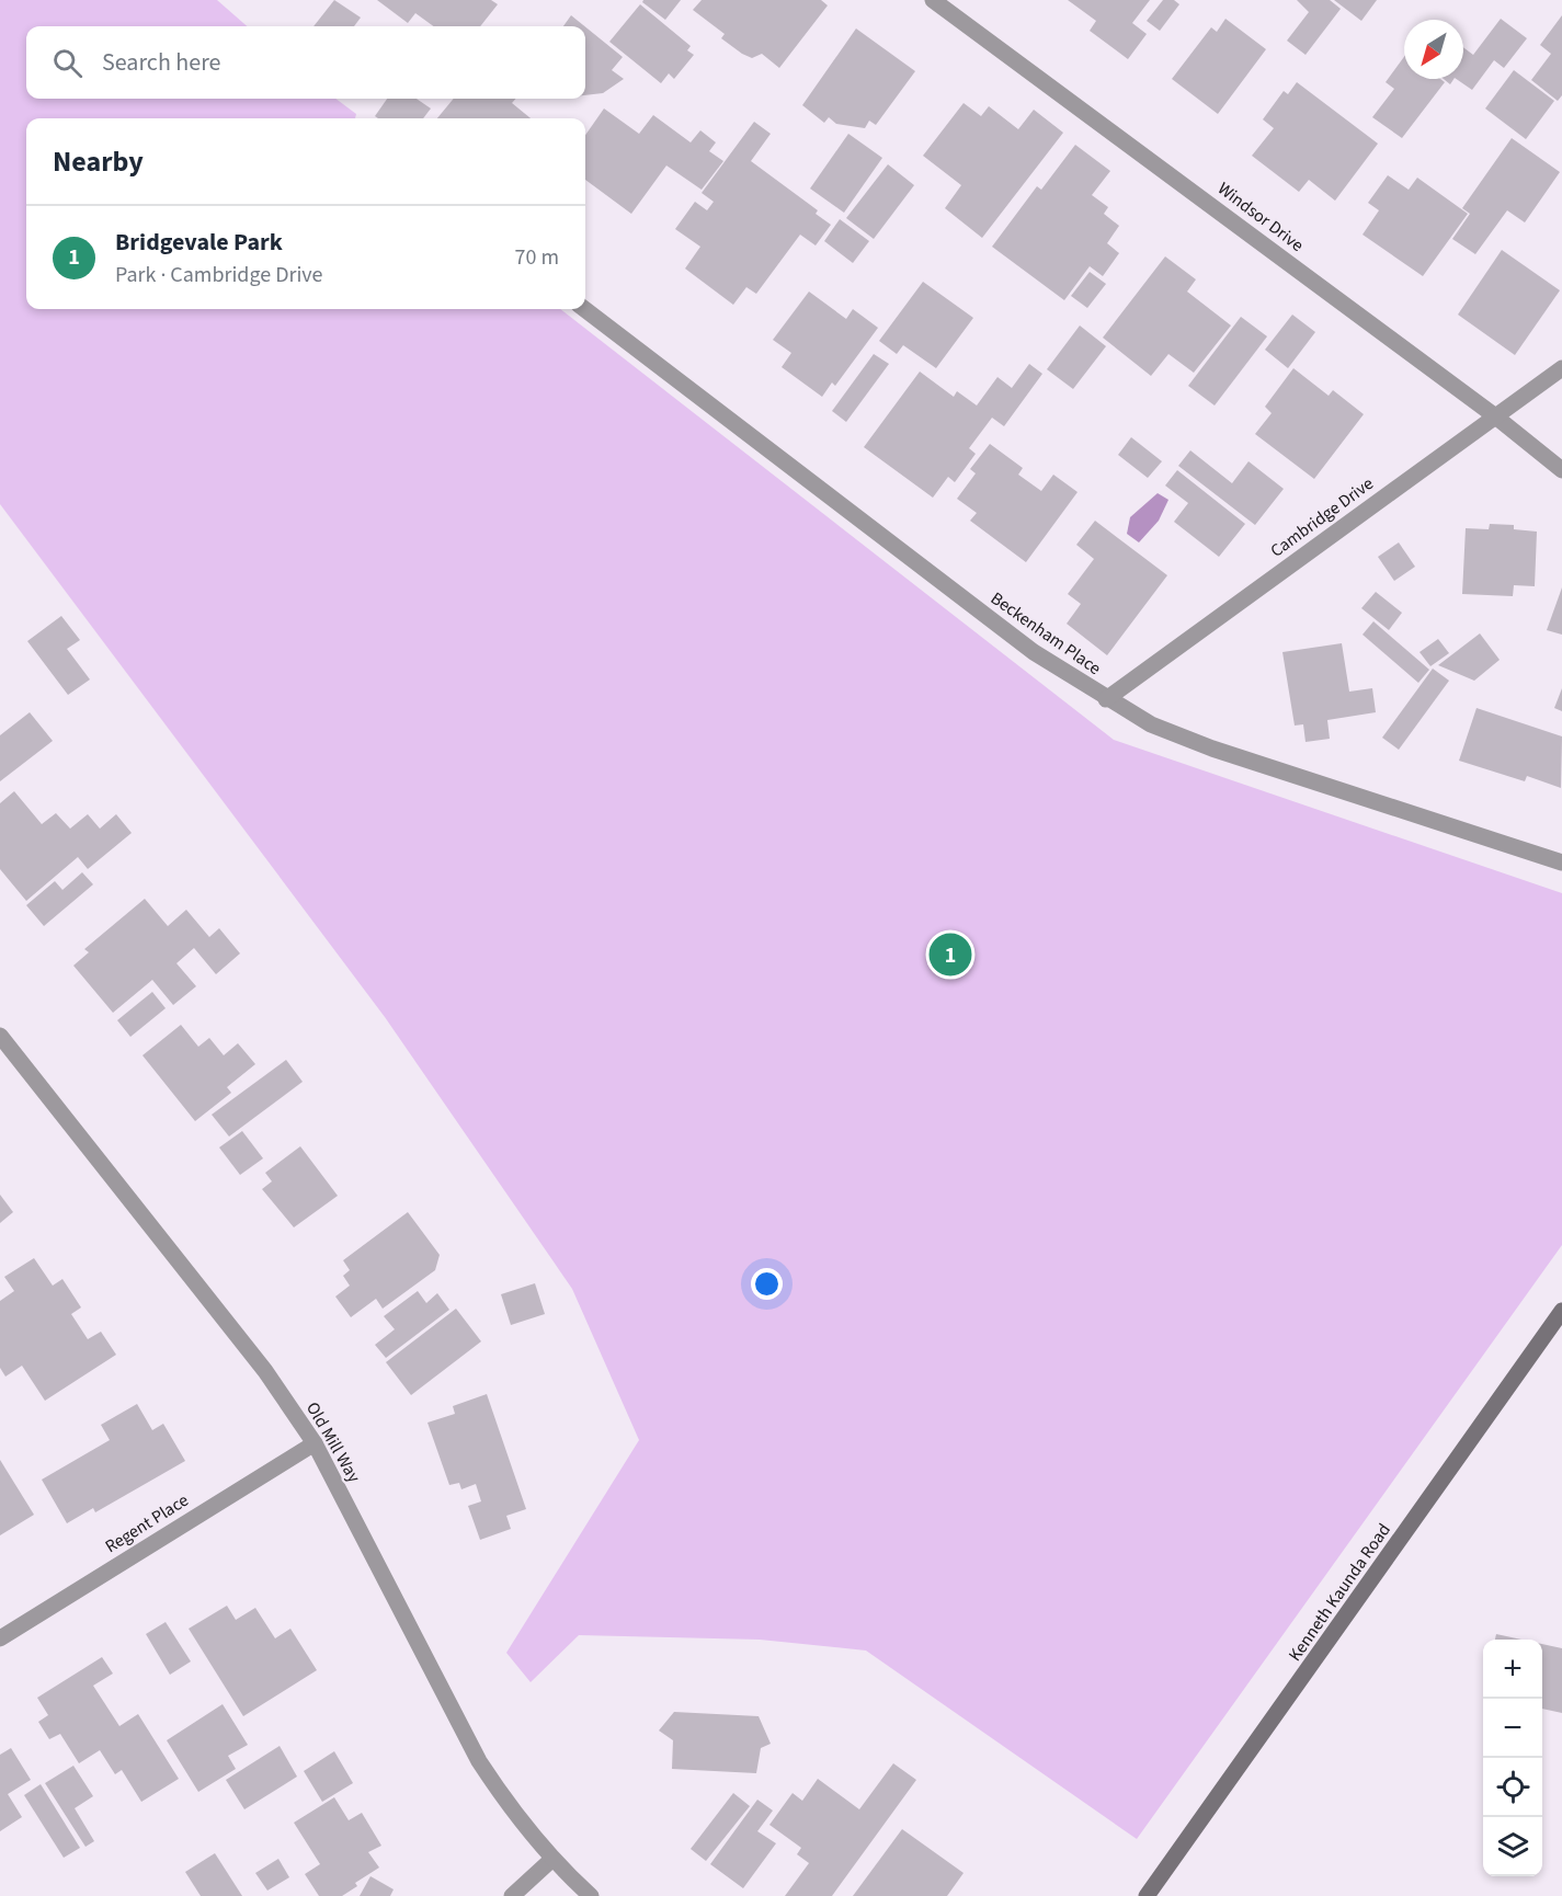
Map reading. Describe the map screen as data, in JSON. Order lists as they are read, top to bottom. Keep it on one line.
{"streets":{"main road":["Kenneth Kaunda Road"],"street":["Windsor Drive","Cambridge Drive","Beckenham Place","Old Mill Way","Regent Place"]},"crossings":[["Windsor Drive","Cambridge Drive"],["Cambridge Drive","Beckenham Place"],["Old Mill Way","Regent Place"]],"north":"bottom left","page":{"search":"Search here","heading":"Nearby","list":[{"mark":"1","name":"Bridgevale Park","note":"Park · Cambridge Drive","value":"70 m"}],"pins":"1","map_buttons":["+","−"]}}
